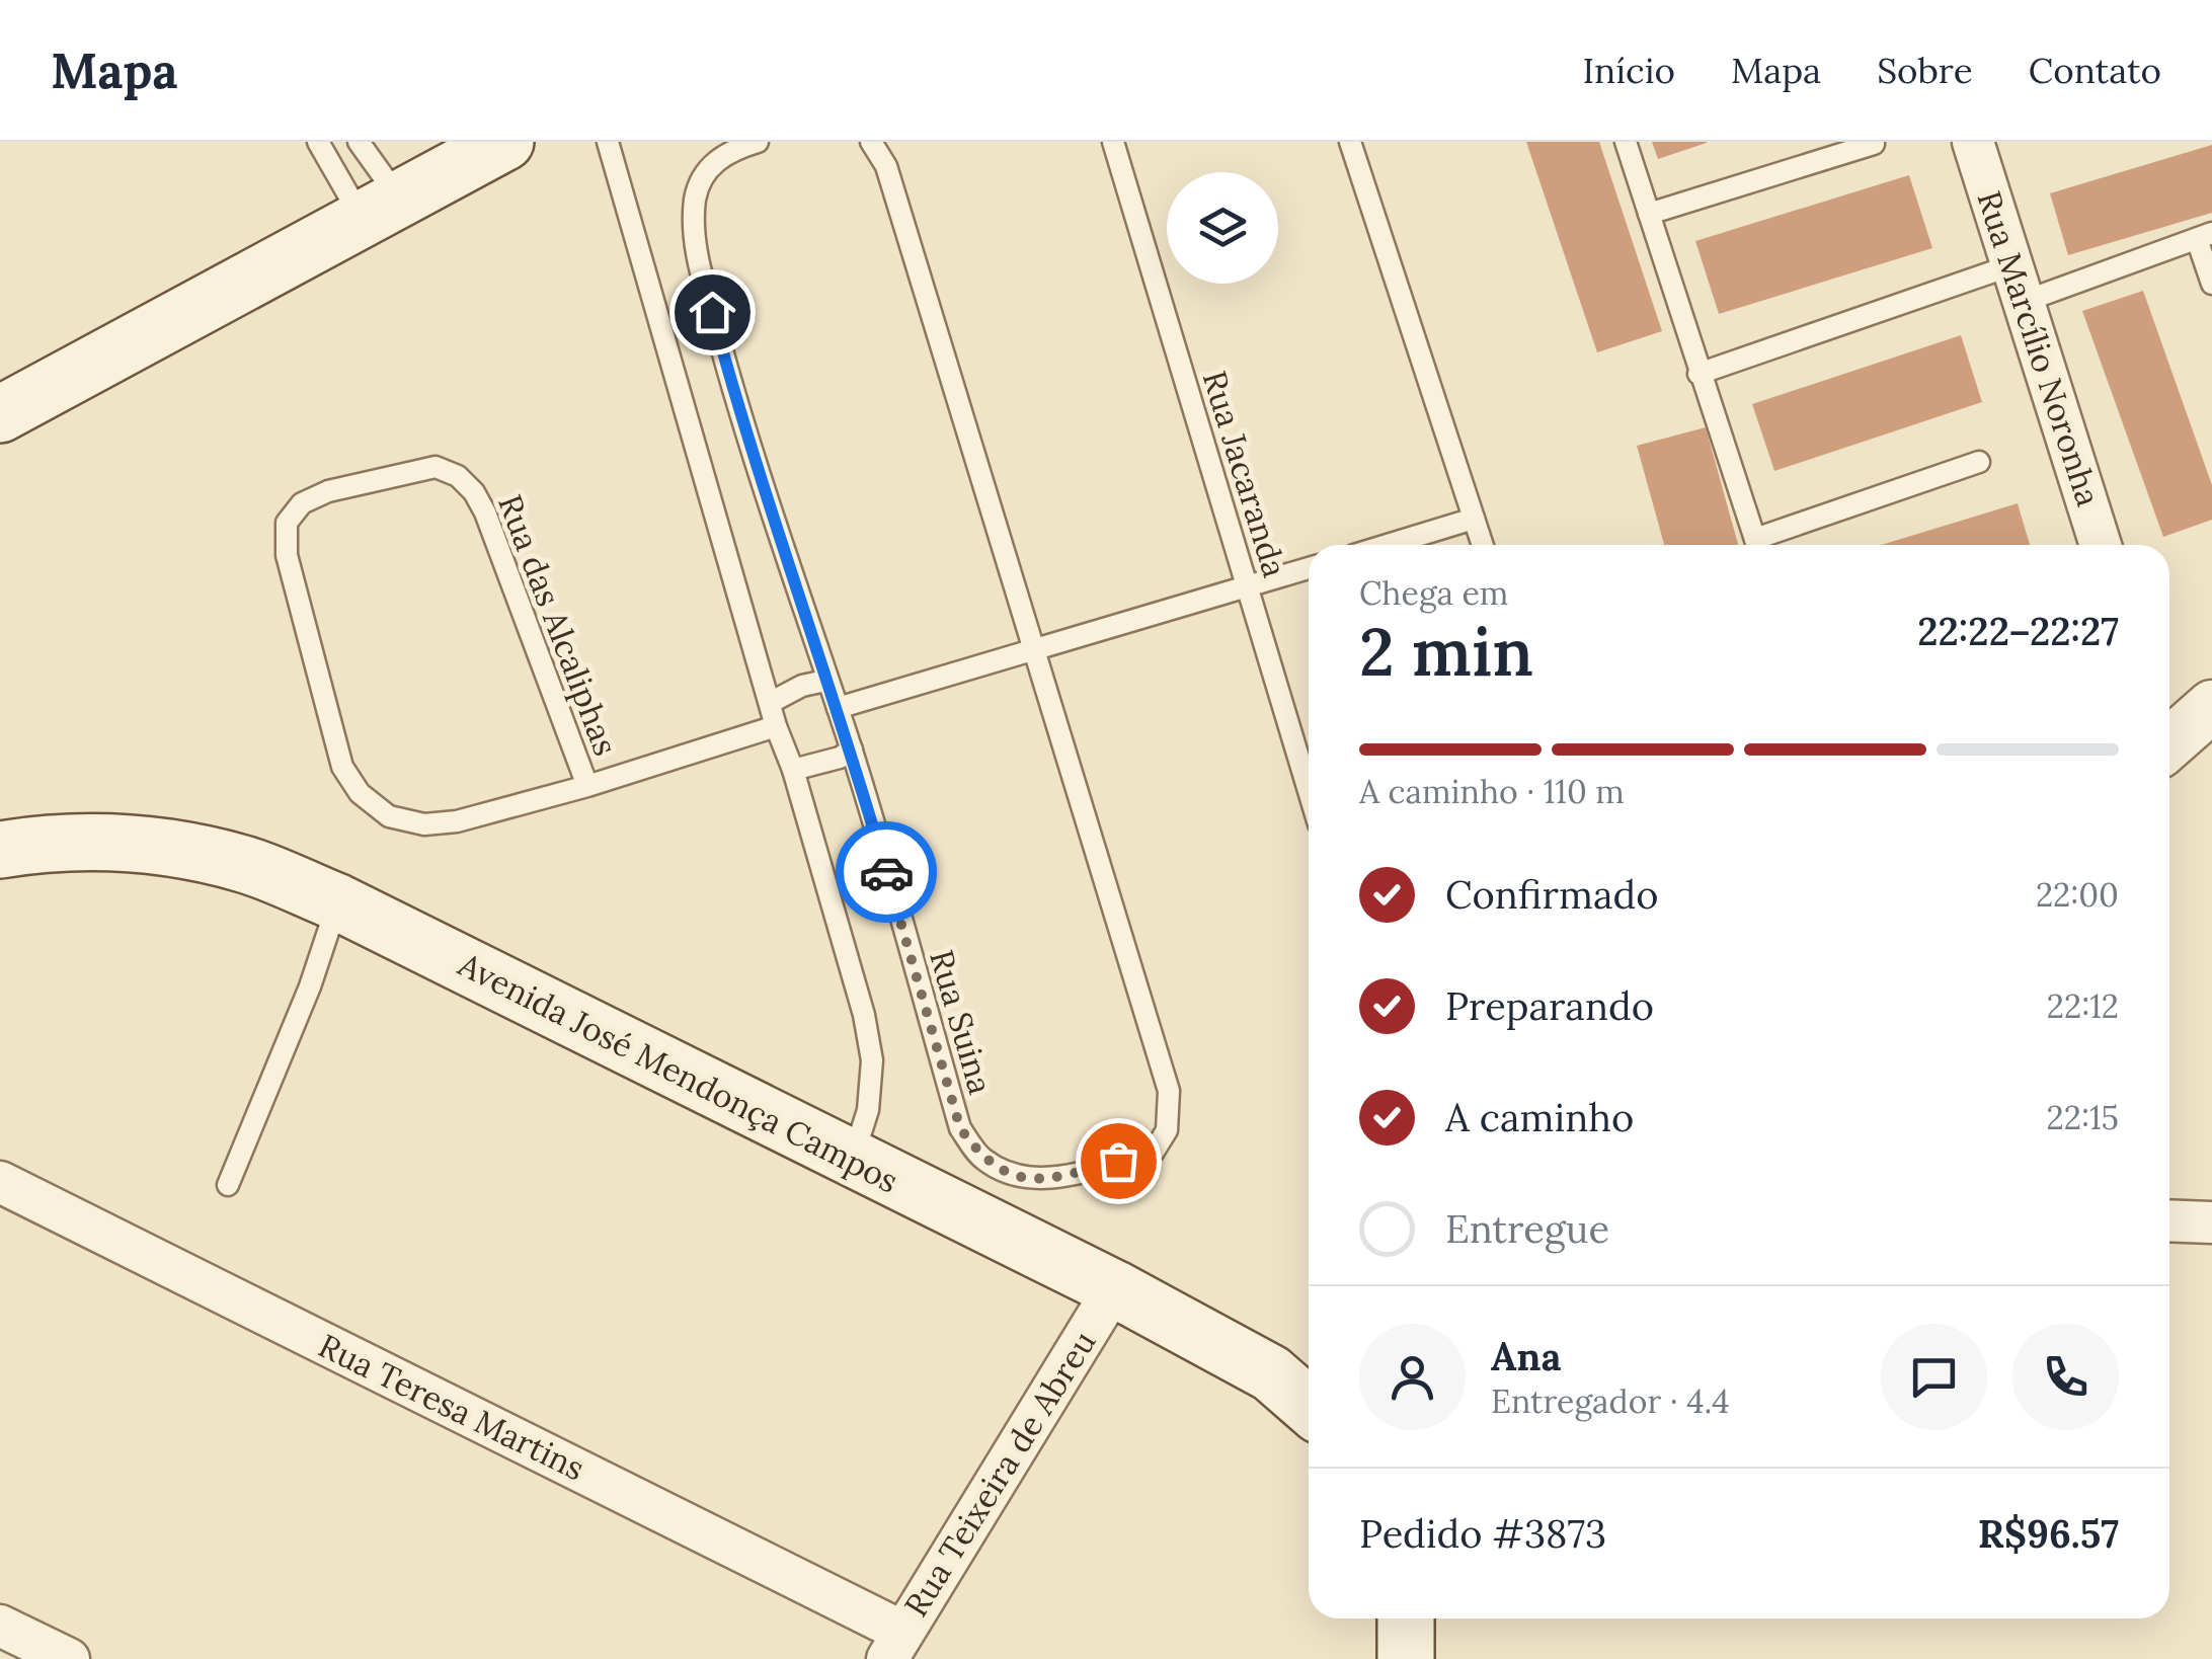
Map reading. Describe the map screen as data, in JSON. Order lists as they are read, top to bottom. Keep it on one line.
{"streets":{"main road":["Avenida José Mendonça Campos"],"street":["Rua Marcílio Noronha","Rua Teresa Martins","Rua Teixeira de Abreu"],"lane":["Rua Jacaranda","Rua das Alcaliphas","Rua Suina"]},"crossings":[["Avenida José Mendonça Campos","Rua Teixeira de Abreu"],["Rua Teresa Martins","Rua Teixeira de Abreu"]],"page":{"header":"Mapa","nav":["Início","Mapa","Sobre","Contato"],"heading":["2 min","Chega em","22:22–22:27"],"panel":["Ana","Entregador · 4.4","Pedido #3873","R$96.57"],"bar":"A caminho · 110 m","list":[["Confirmado","22:00"],["Preparando","22:12"],["A caminho","22:15"],"Entregue"]}}
